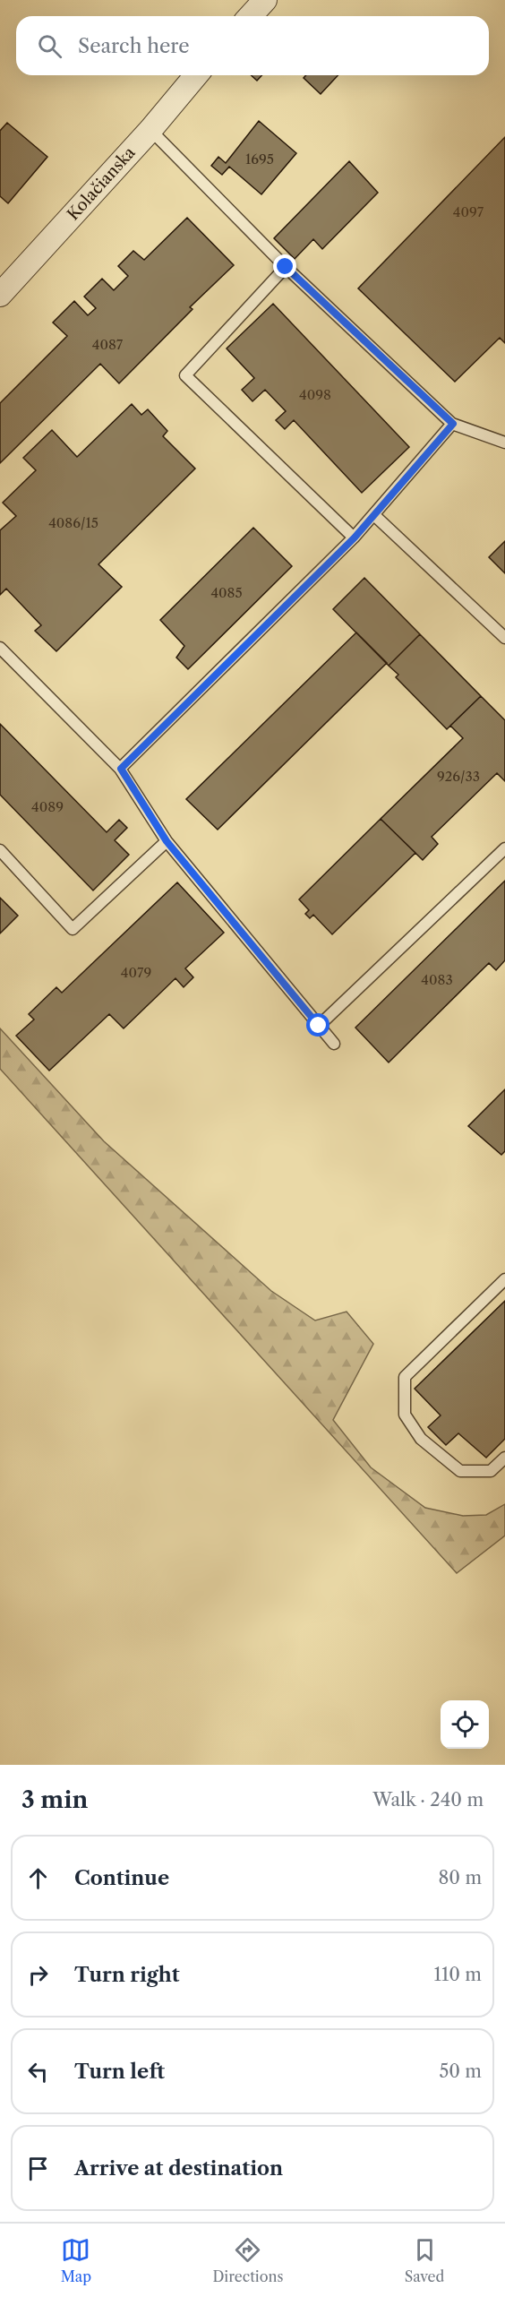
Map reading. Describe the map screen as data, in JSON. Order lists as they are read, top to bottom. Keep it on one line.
{"streets":{"street":["Kolačianska"]},"house_numbers":["1695","4097","4087","4098","4086/15","4085","926/33","4089","4079","4083"],"page":{"search":"Search here","heading":["3 min","Walk · 240 m"],"list":[["Continue","80 m"],["Turn right","110 m"],["Turn left","50 m"],"Arrive at destination"],"nav":["Map","Directions","Saved"]}}
